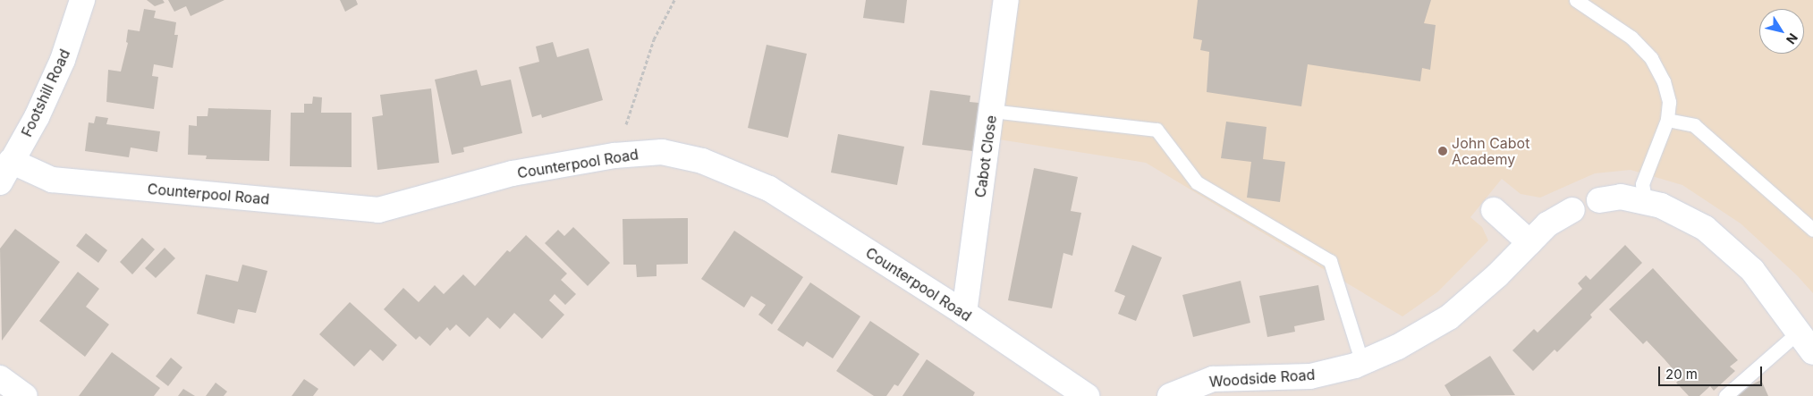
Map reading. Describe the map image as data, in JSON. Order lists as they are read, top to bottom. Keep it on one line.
{"streets":{"street":["Footshill Road","Cabot Close","Counterpool Road","Woodside Road"]},"crossings":[["Footshill Road","Counterpool Road"],["Cabot Close","Counterpool Road"]],"places":["John Cabot Academy"],"scale_bar":"20 m","north":"bottom right"}
